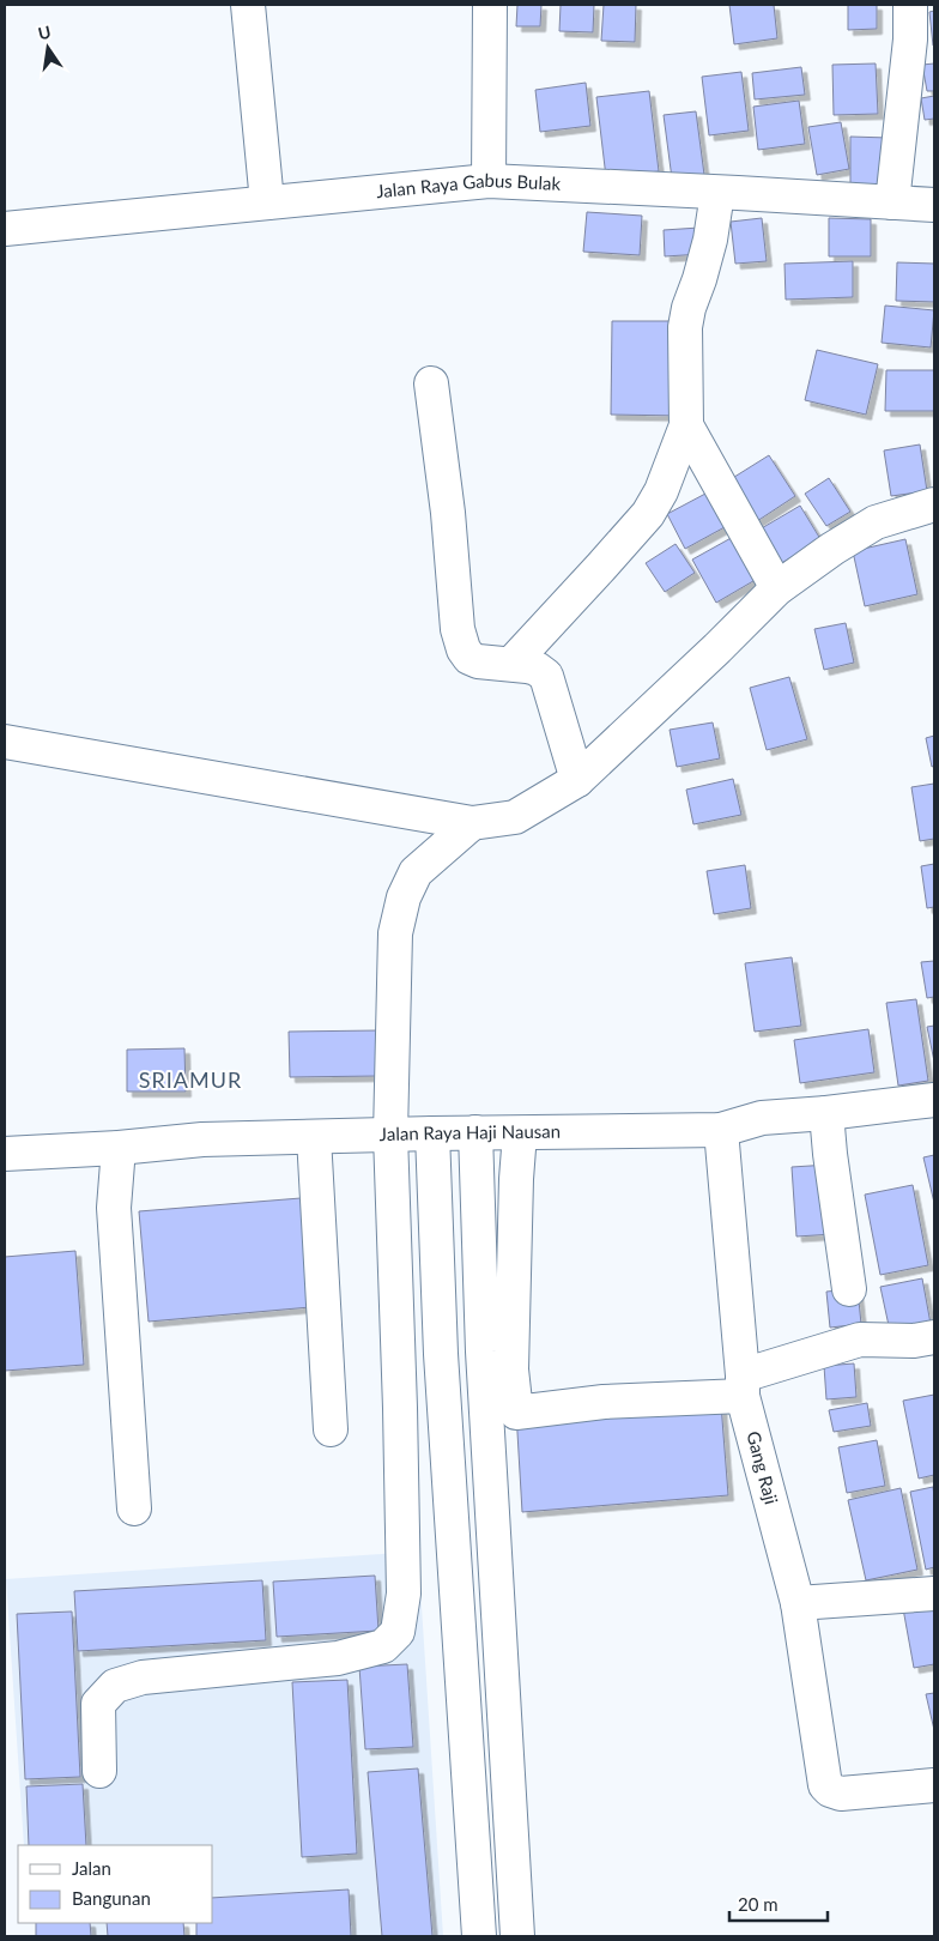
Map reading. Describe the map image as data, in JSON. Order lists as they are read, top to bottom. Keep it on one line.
{"streets":{"street":["Jalan Raya Gabus Bulak","Jalan Raya Haji Nausan","Gang Raji"]},"crossings":[["Jalan Raya Haji Nausan","Gang Raji"]],"districts":["SRIAMUR"],"legend":["Jalan","Bangunan"],"scale_bar":"20 m","north":"top"}
